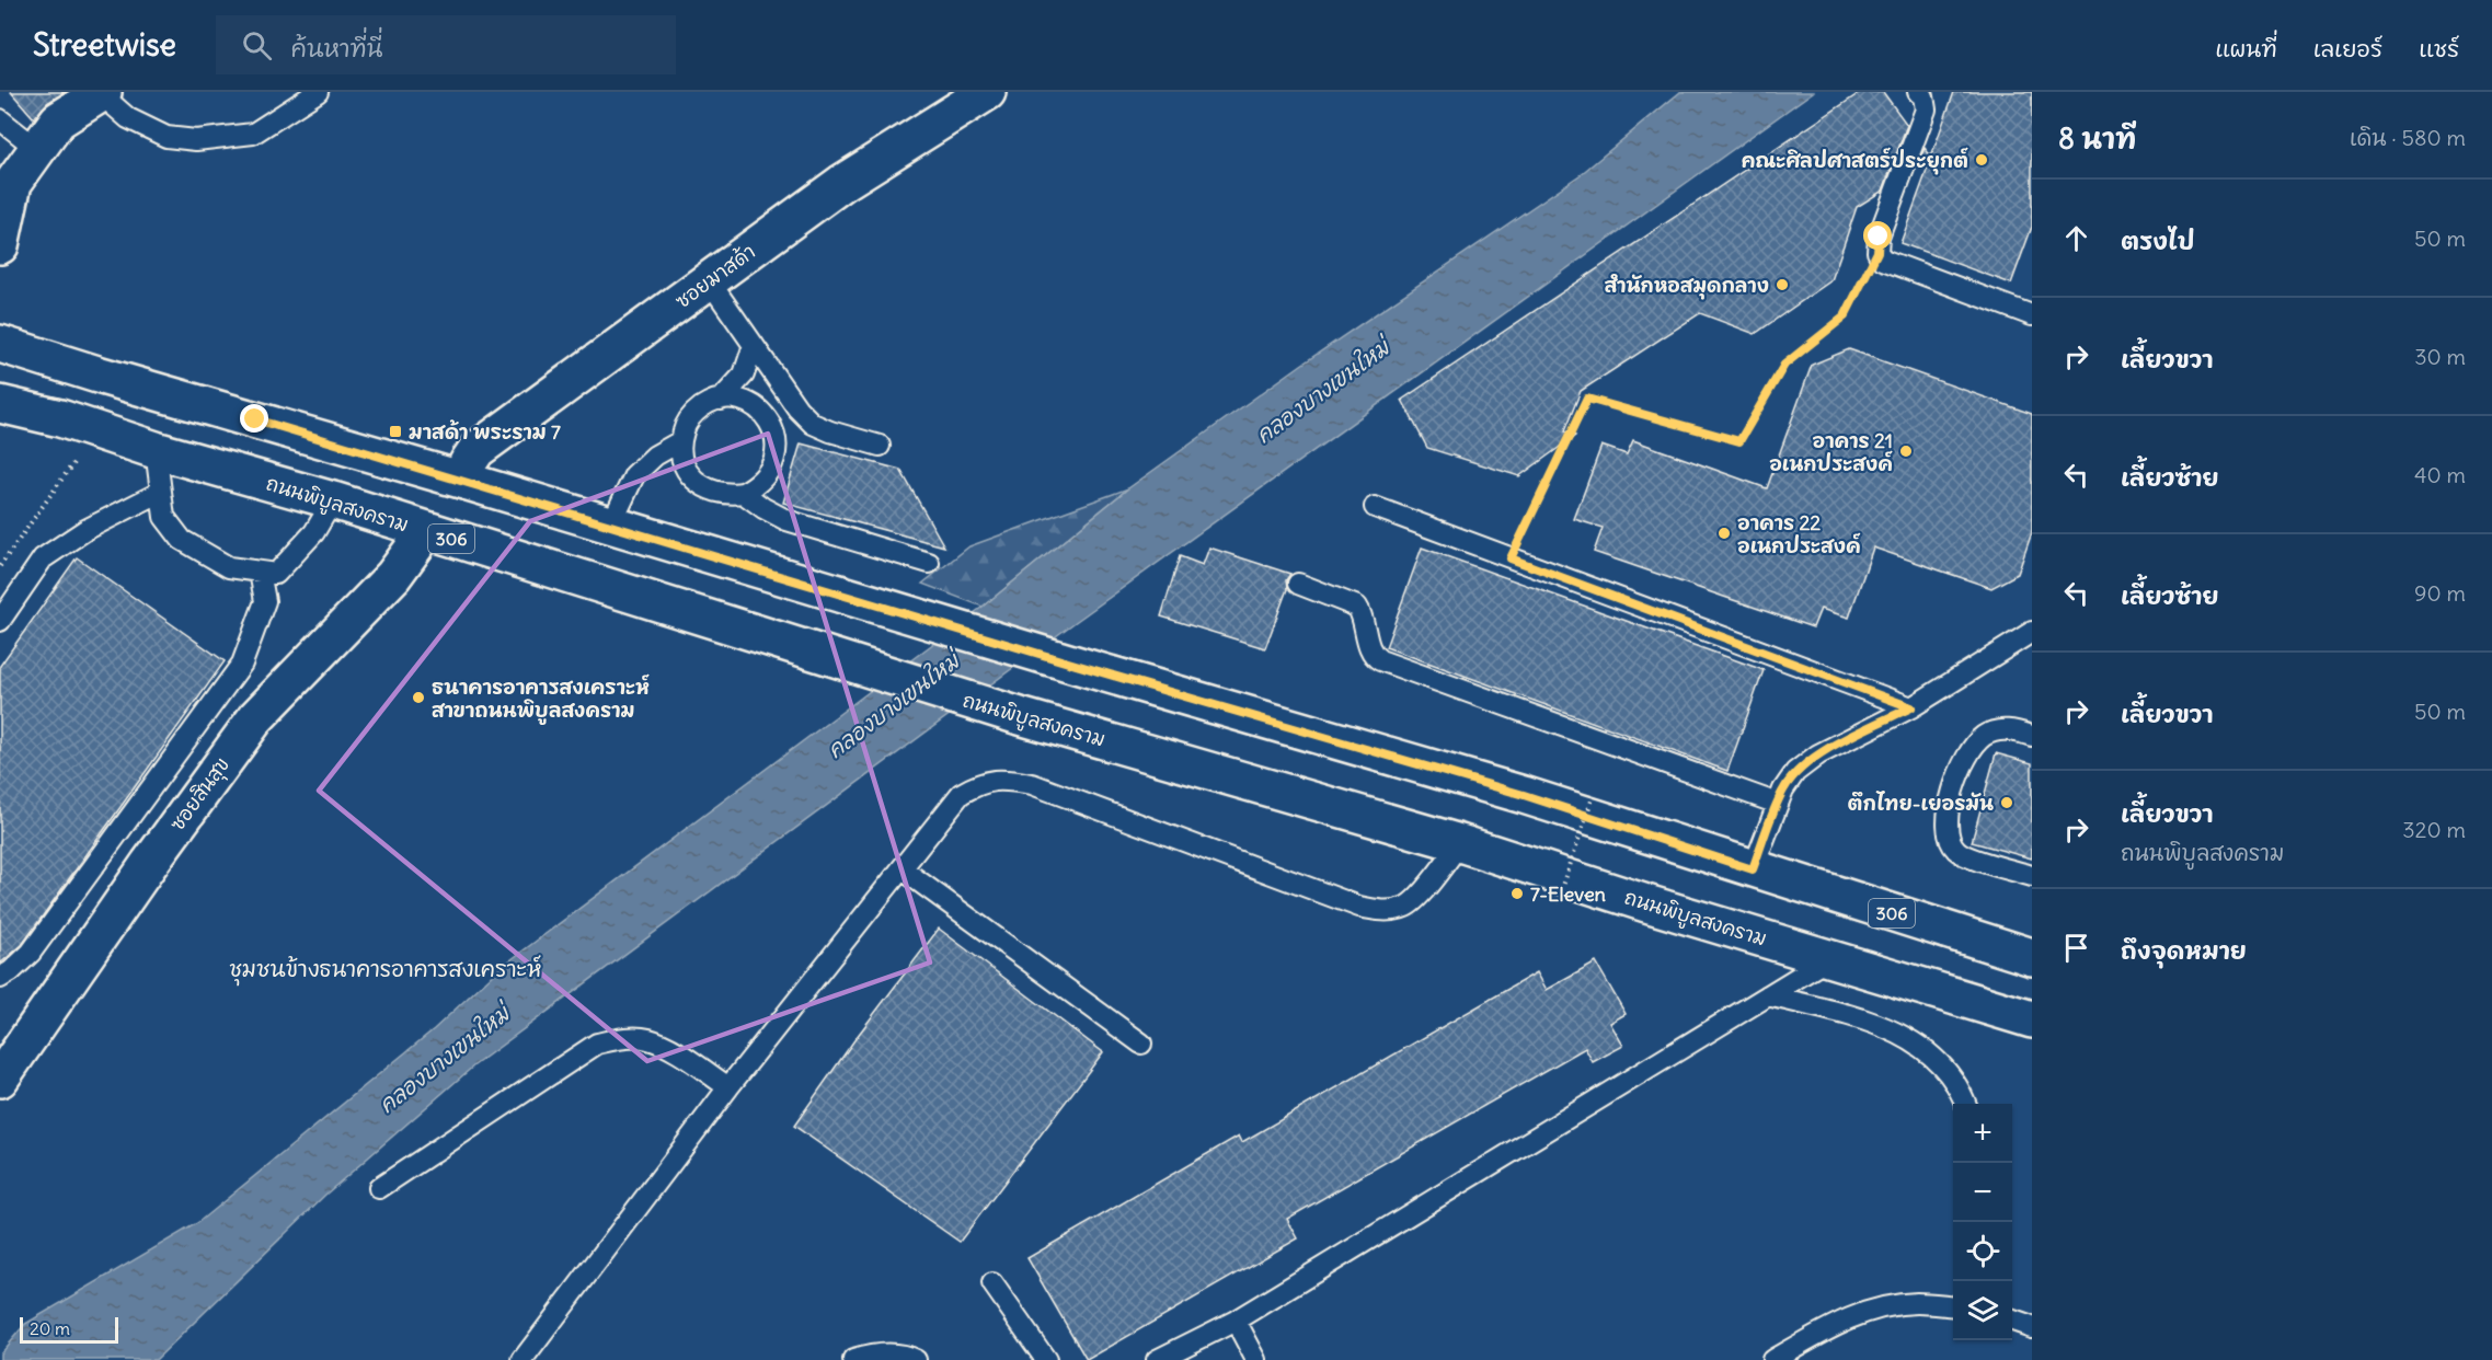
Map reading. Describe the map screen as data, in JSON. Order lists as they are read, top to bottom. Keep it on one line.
{"streets":{"main road":["ซอยมาสด้า","ถนนพิบูลสงคราม","306","ซอยสินสุข"]},"crossings":[["ซอยมาสด้า","306"],["ถนนพิบูลสงคราม","ซอยสินสุข"]],"districts":["ชุมชนข้างธนาคารอาคารสงเคราะห์"],"water":["คลองบางเขนใหม่"],"places":{"other":["คณะศิลปศาสตร์ประยุกต์","สำนักหอสมุดกลาง","อาคาร 21 อเนกประสงค์","อาคาร 22 อเนกประสงค์","ธนาคารอาคารสงเคราะห์ สาขาถนนพิบูลสงคราม","ตึกไทย-เยอรมัน","7-Eleven"],"transit":["มาสด้า พระราม 7"]},"scale_bar":"20 m","page":{"header":"Streetwise","search":"ค้นหาที่นี่","nav":["แผนที่","เลเยอร์","แชร์"],"heading":["8 นาที","เดิน · 580 m"],"list":[["ตรงไป","50 m"],["เลี้ยวขวา","30 m"],["เลี้ยวซ้าย","40 m"],["เลี้ยวซ้าย","90 m"],["เลี้ยวขวา","50 m"],["เลี้ยวขวา","ถนนพิบูลสงคราม","320 m"],"ถึงจุดหมาย"],"map_buttons":["+","−"],"scale":"20 m"}}
